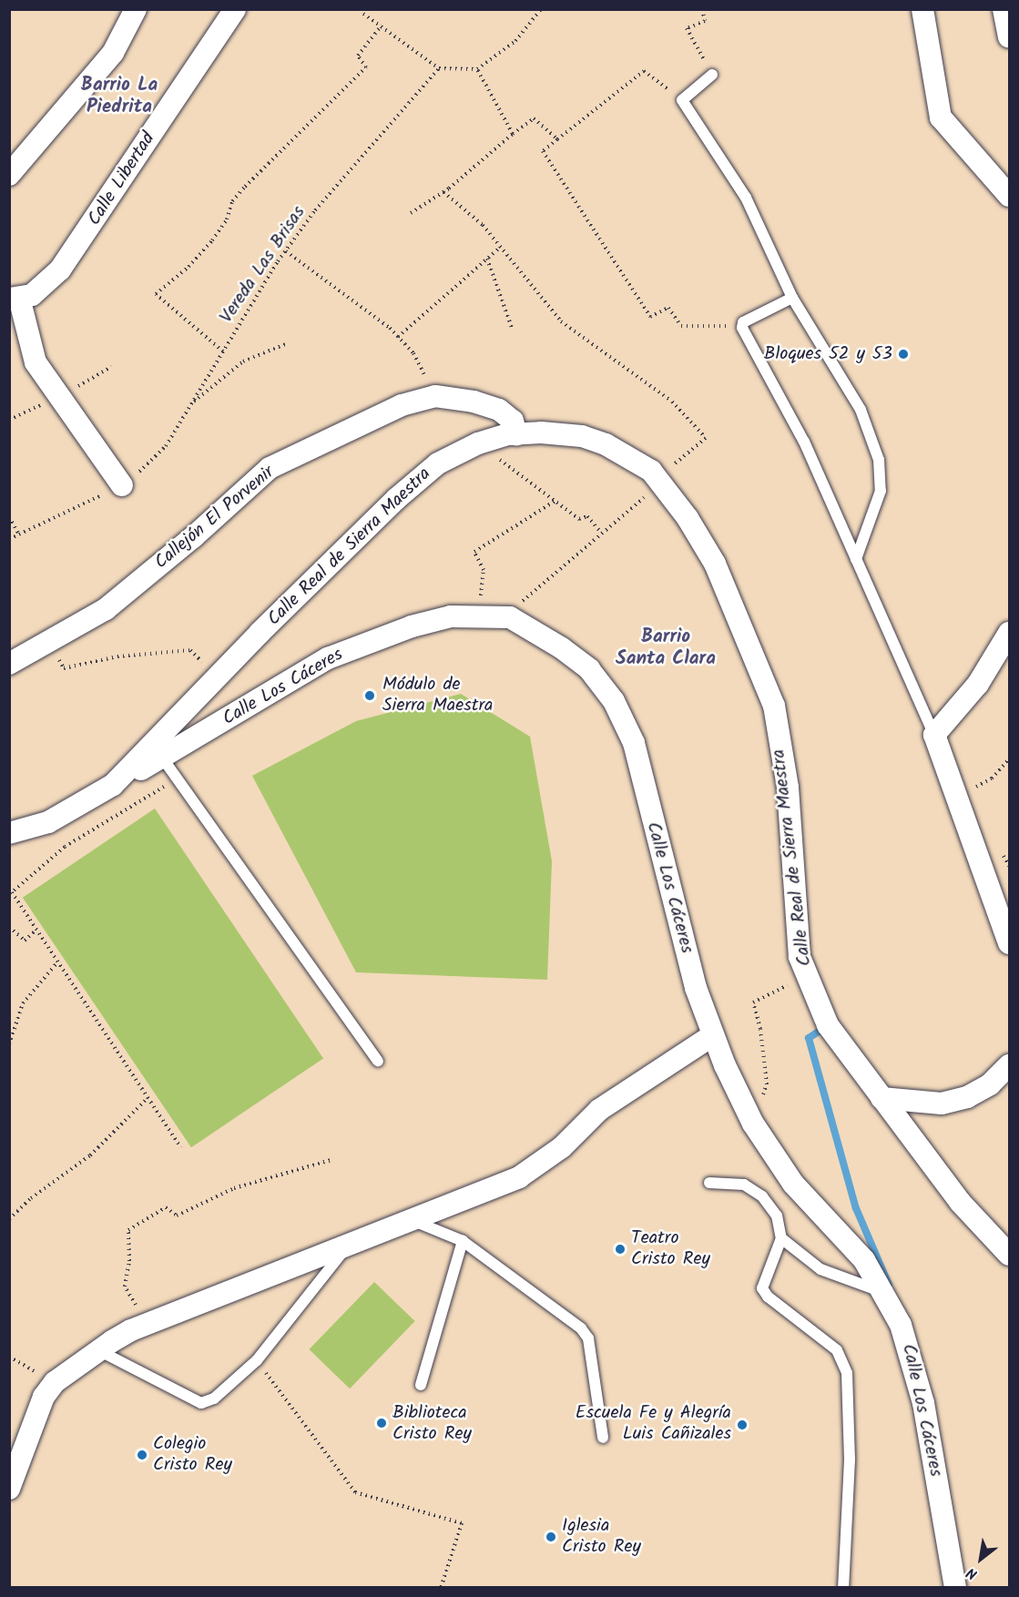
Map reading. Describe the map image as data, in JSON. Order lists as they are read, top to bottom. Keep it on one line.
{"streets":{"street":["Calle Libertad","Callejón El Porvenir","Calle Real de Sierra Maestra","Calle Los Cáceres"],"path":["Vereda Las Brisas"]},"crossings":[["Callejón El Porvenir","Calle Real de Sierra Maestra"],["Calle Real de Sierra Maestra","Calle Los Cáceres"]],"districts":["Barrio La Piedrita","Barrio Santa Clara"],"places":["Bloques 52 y 53","Módulo de Sierra Maestra","Teatro Cristo Rey","Biblioteca Cristo Rey","Escuela Fe y Alegría Luis Cañizales","Colegio Cristo Rey","Iglesia Cristo Rey"],"north":"bottom left"}
